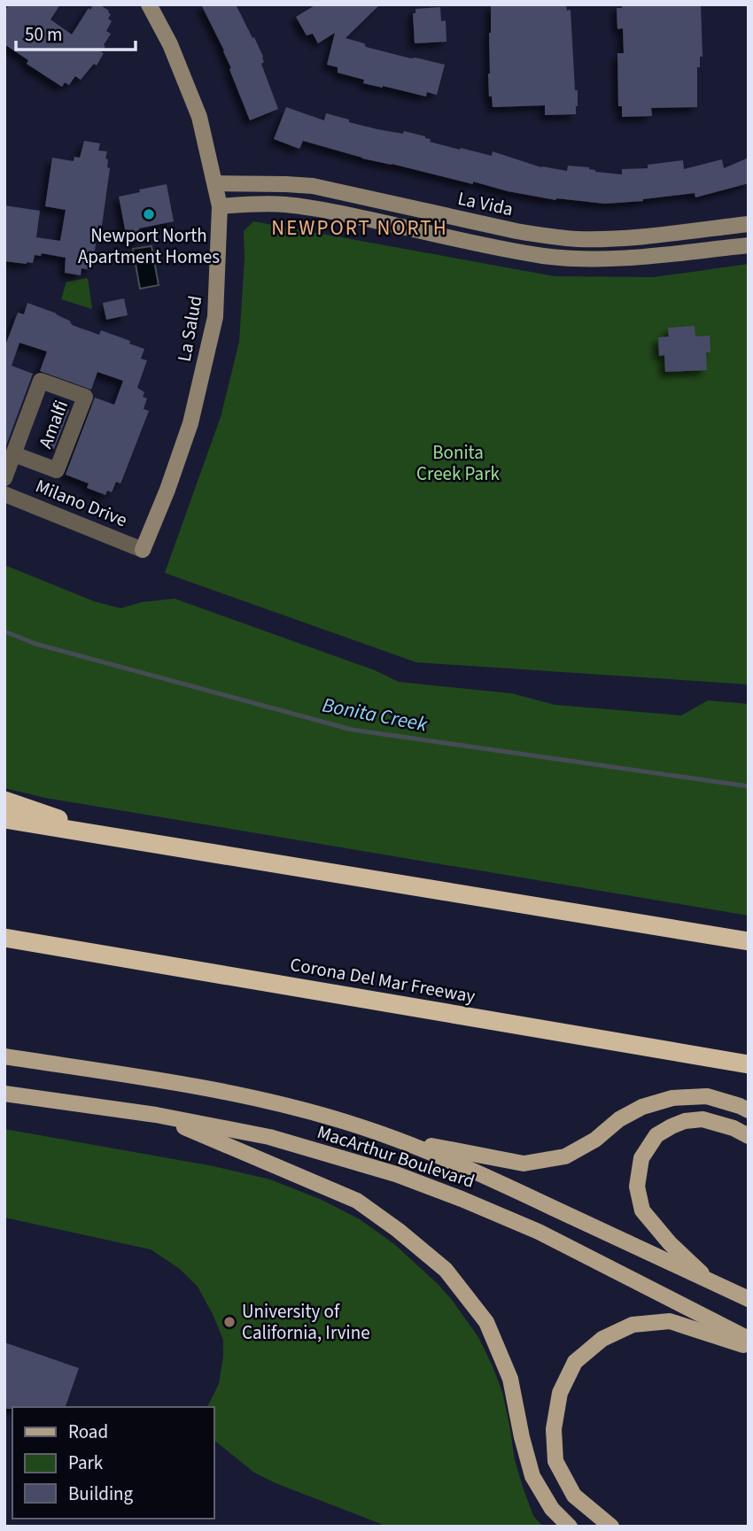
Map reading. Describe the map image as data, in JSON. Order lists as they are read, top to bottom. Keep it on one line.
{"streets":{"highway":["Corona Del Mar Freeway"],"main road":["MacArthur Boulevard"],"street":["La Vida","La Salud","Amalfi","Milano Drive"]},"crossings":[["La Vida","La Salud"],["La Salud","Milano Drive"]],"districts":["NEWPORT NORTH"],"water":["Bonita Creek"],"parks":["Bonita Creek Park"],"places":["Newport North Apartment Homes","University of California, Irvine"],"legend":["Road","Park","Building"],"scale_bar":"50 m"}
